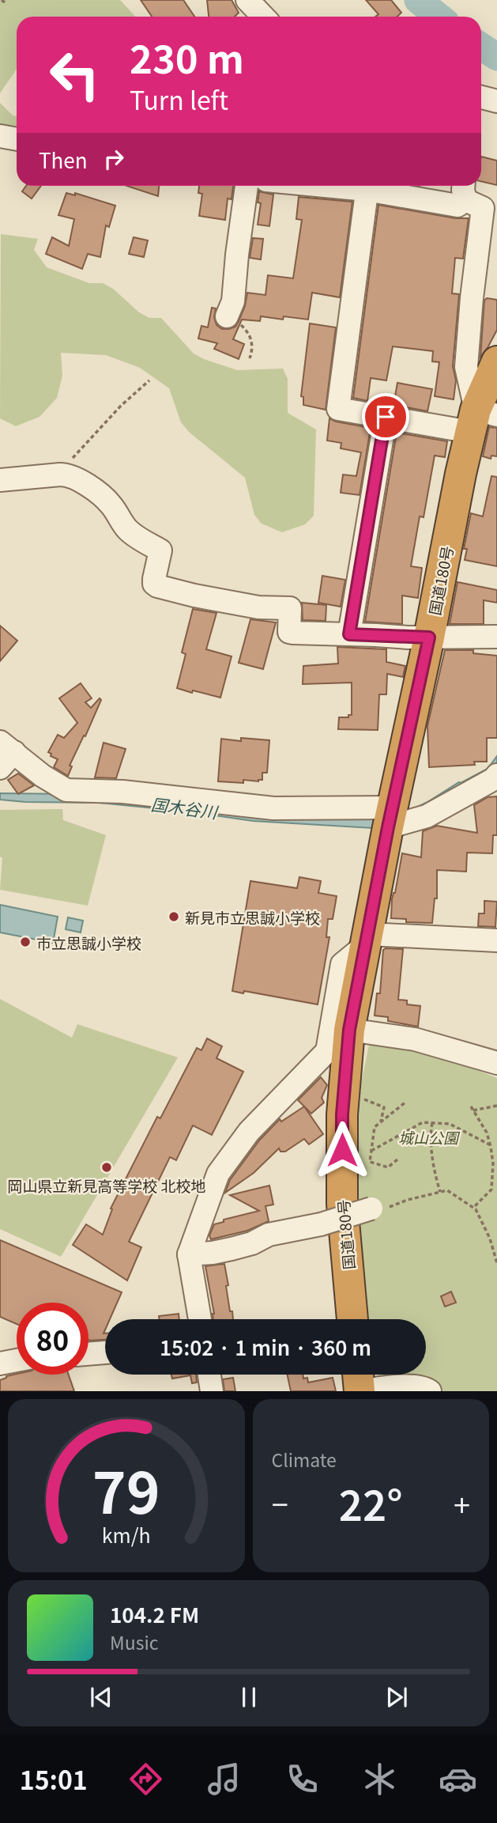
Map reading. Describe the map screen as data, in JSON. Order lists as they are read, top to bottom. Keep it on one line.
{"streets":{"highway":["国道180号"]},"water":["国木谷川"],"parks":["城山公園"],"places":["新見市立思誠小学校","市立思誠小学校","岡山県立新見高等学校 北校地"],"page":{"turn":["230 m","Turn left"],"then":"Then","limit":"80","trip":"15:02 · 1 min · 360 m","tile":"Climate","heat":["−","22°","+"],"song":["104.2 FM","Music"],"tabs":"15:01","gauge":["79","km/h"]}}
